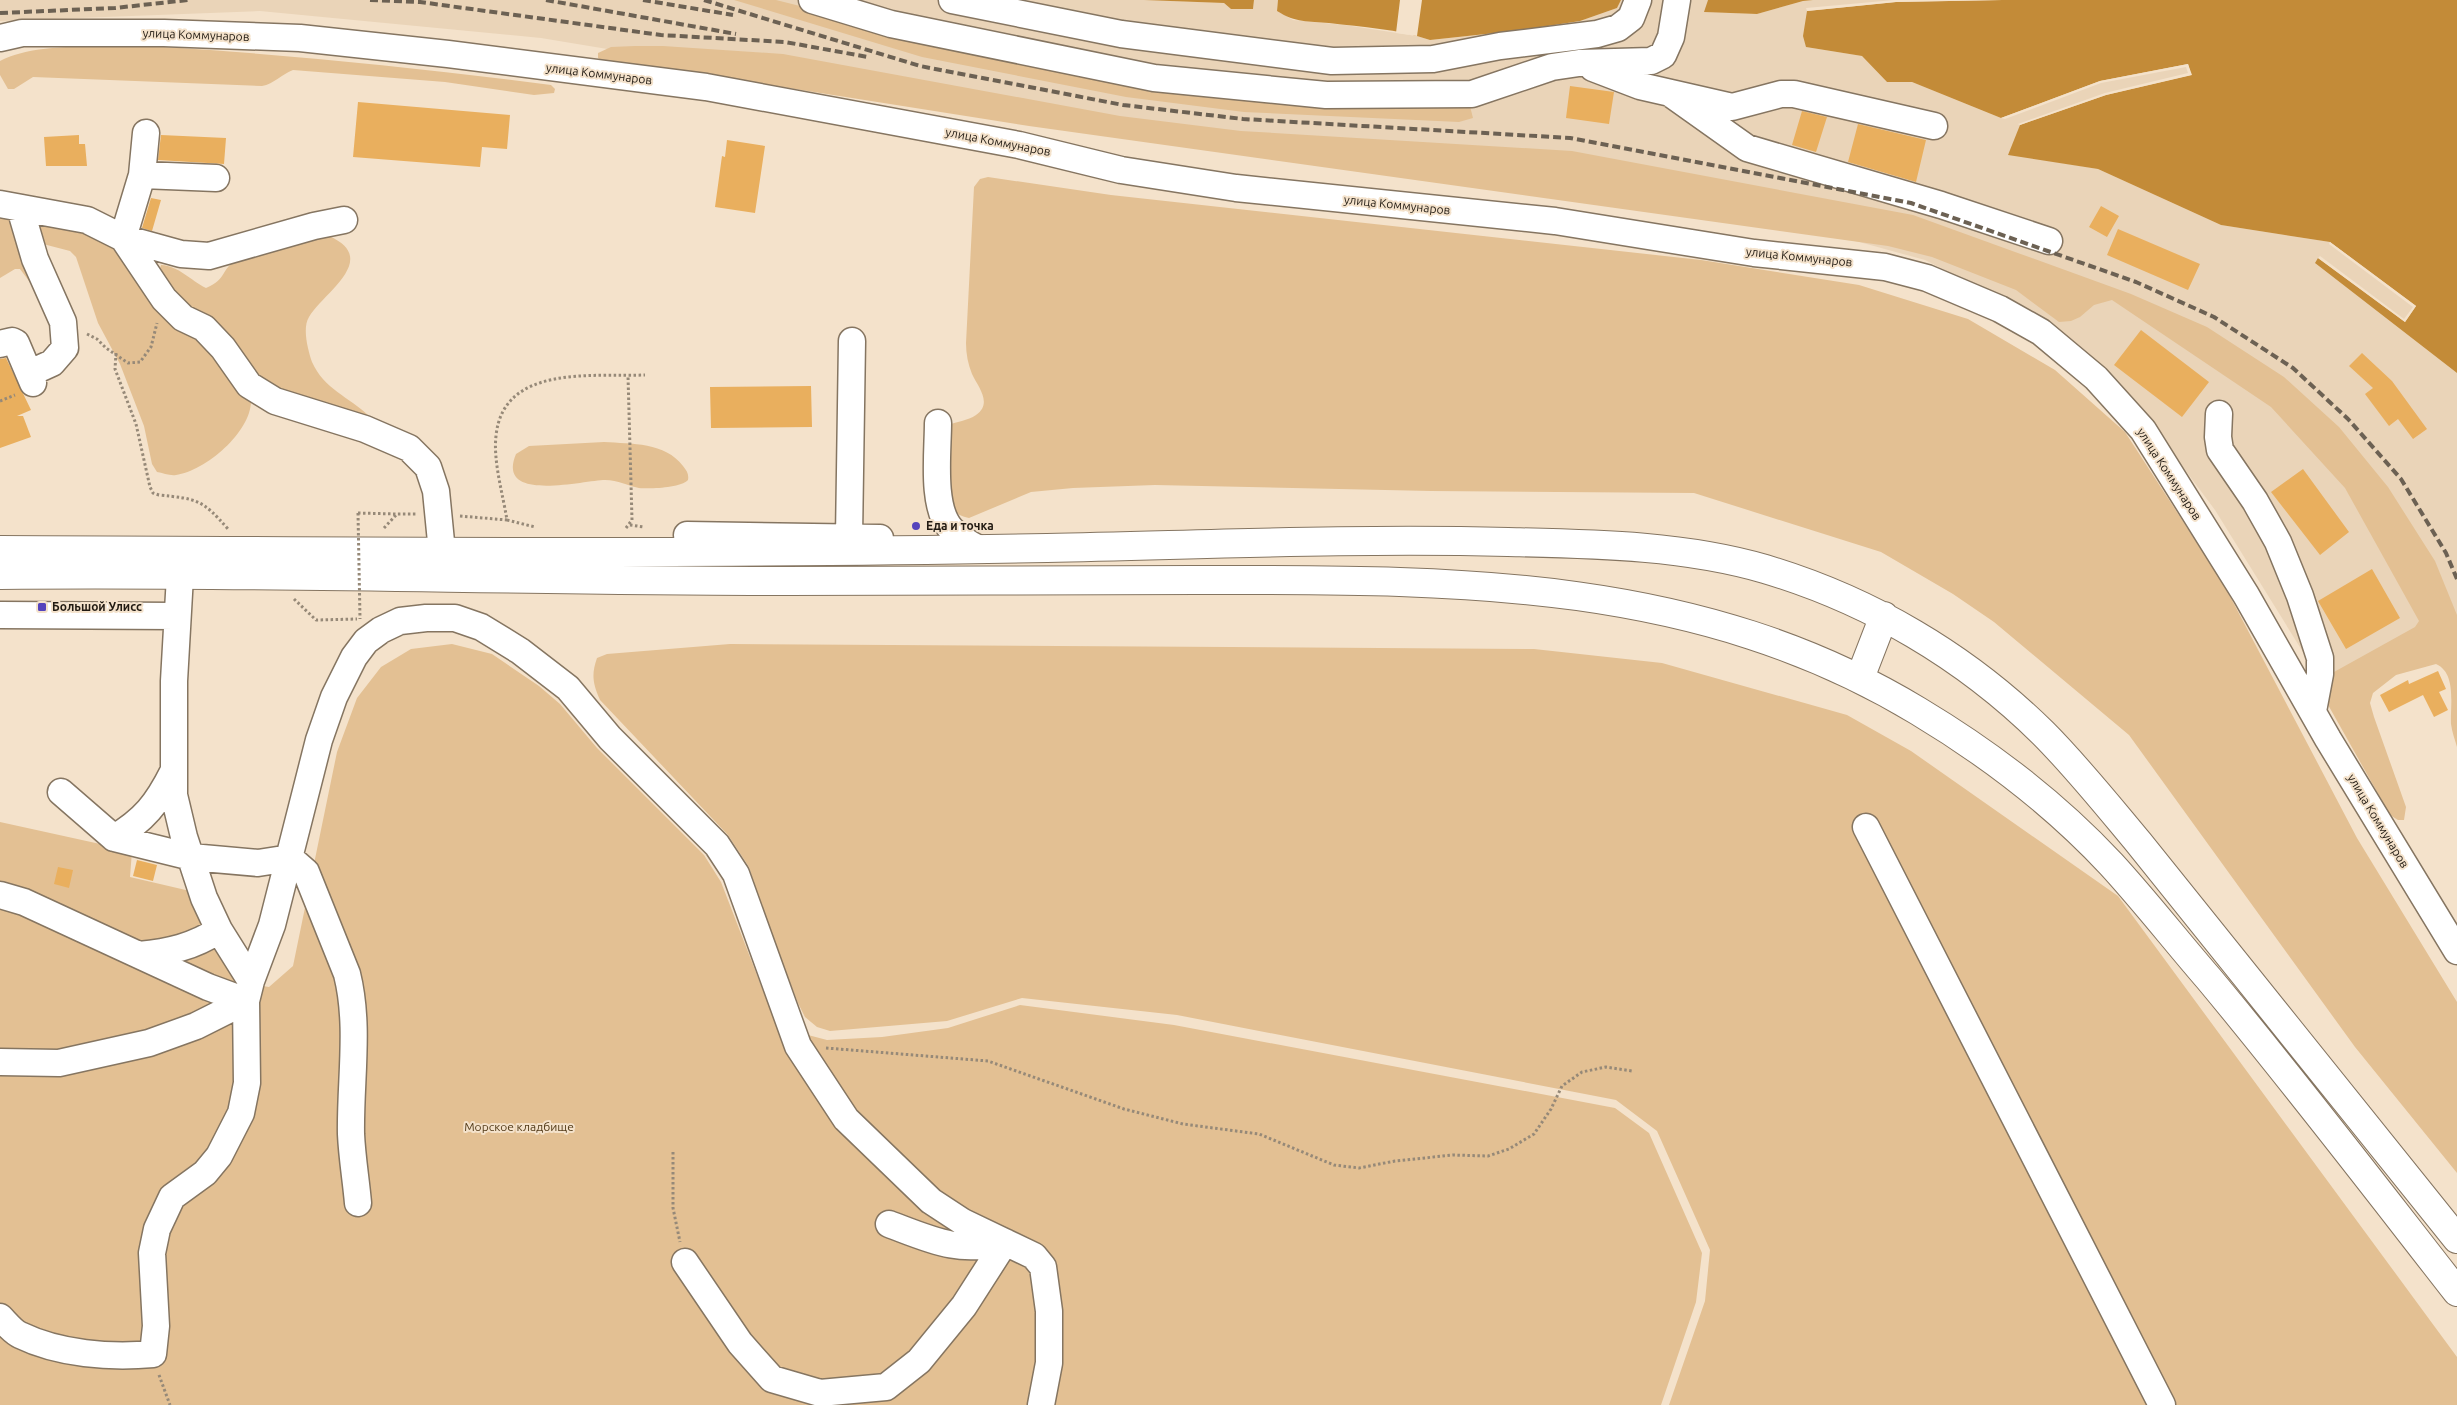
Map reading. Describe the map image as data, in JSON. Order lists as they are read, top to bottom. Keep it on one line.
{"streets":{"street":["улица Коммунаров"]},"parks":["Морское кладбище"],"places":{"other":["Еда и точка"],"transit":["Большой Улисс"]}}
